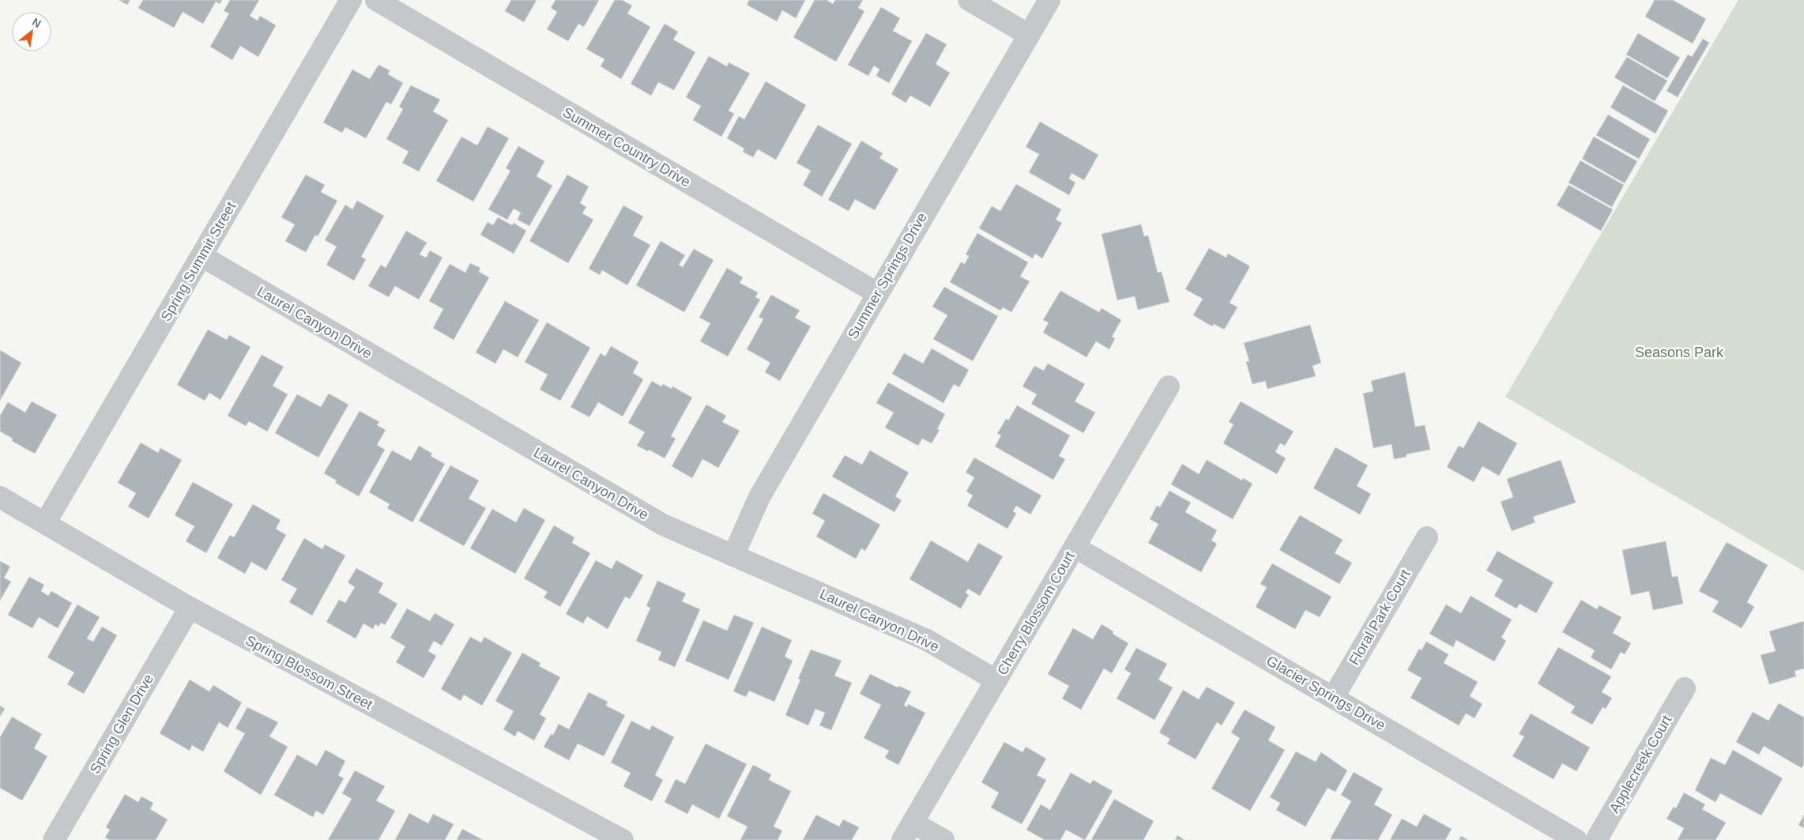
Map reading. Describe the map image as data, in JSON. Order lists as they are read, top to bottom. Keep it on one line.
{"streets":{"street":["Summer Country Drive","Spring Summit Street","Summer Springs Drive","Laurel Canyon Drive","Cherry Blossom Court","Floral Park Court","Spring Blossom Street","Glacier Springs Drive","Spring Glen Drive","Applecreek Court"]},"crossings":[["Summer Country Drive","Summer Springs Drive"],["Spring Summit Street","Laurel Canyon Drive"],["Spring Summit Street","Spring Blossom Street"],["Summer Springs Drive","Laurel Canyon Drive"],["Laurel Canyon Drive","Cherry Blossom Court"],["Cherry Blossom Court","Glacier Springs Drive"],["Floral Park Court","Glacier Springs Drive"],["Spring Blossom Street","Spring Glen Drive"]],"parks":["Seasons Park"],"north":"top right"}
